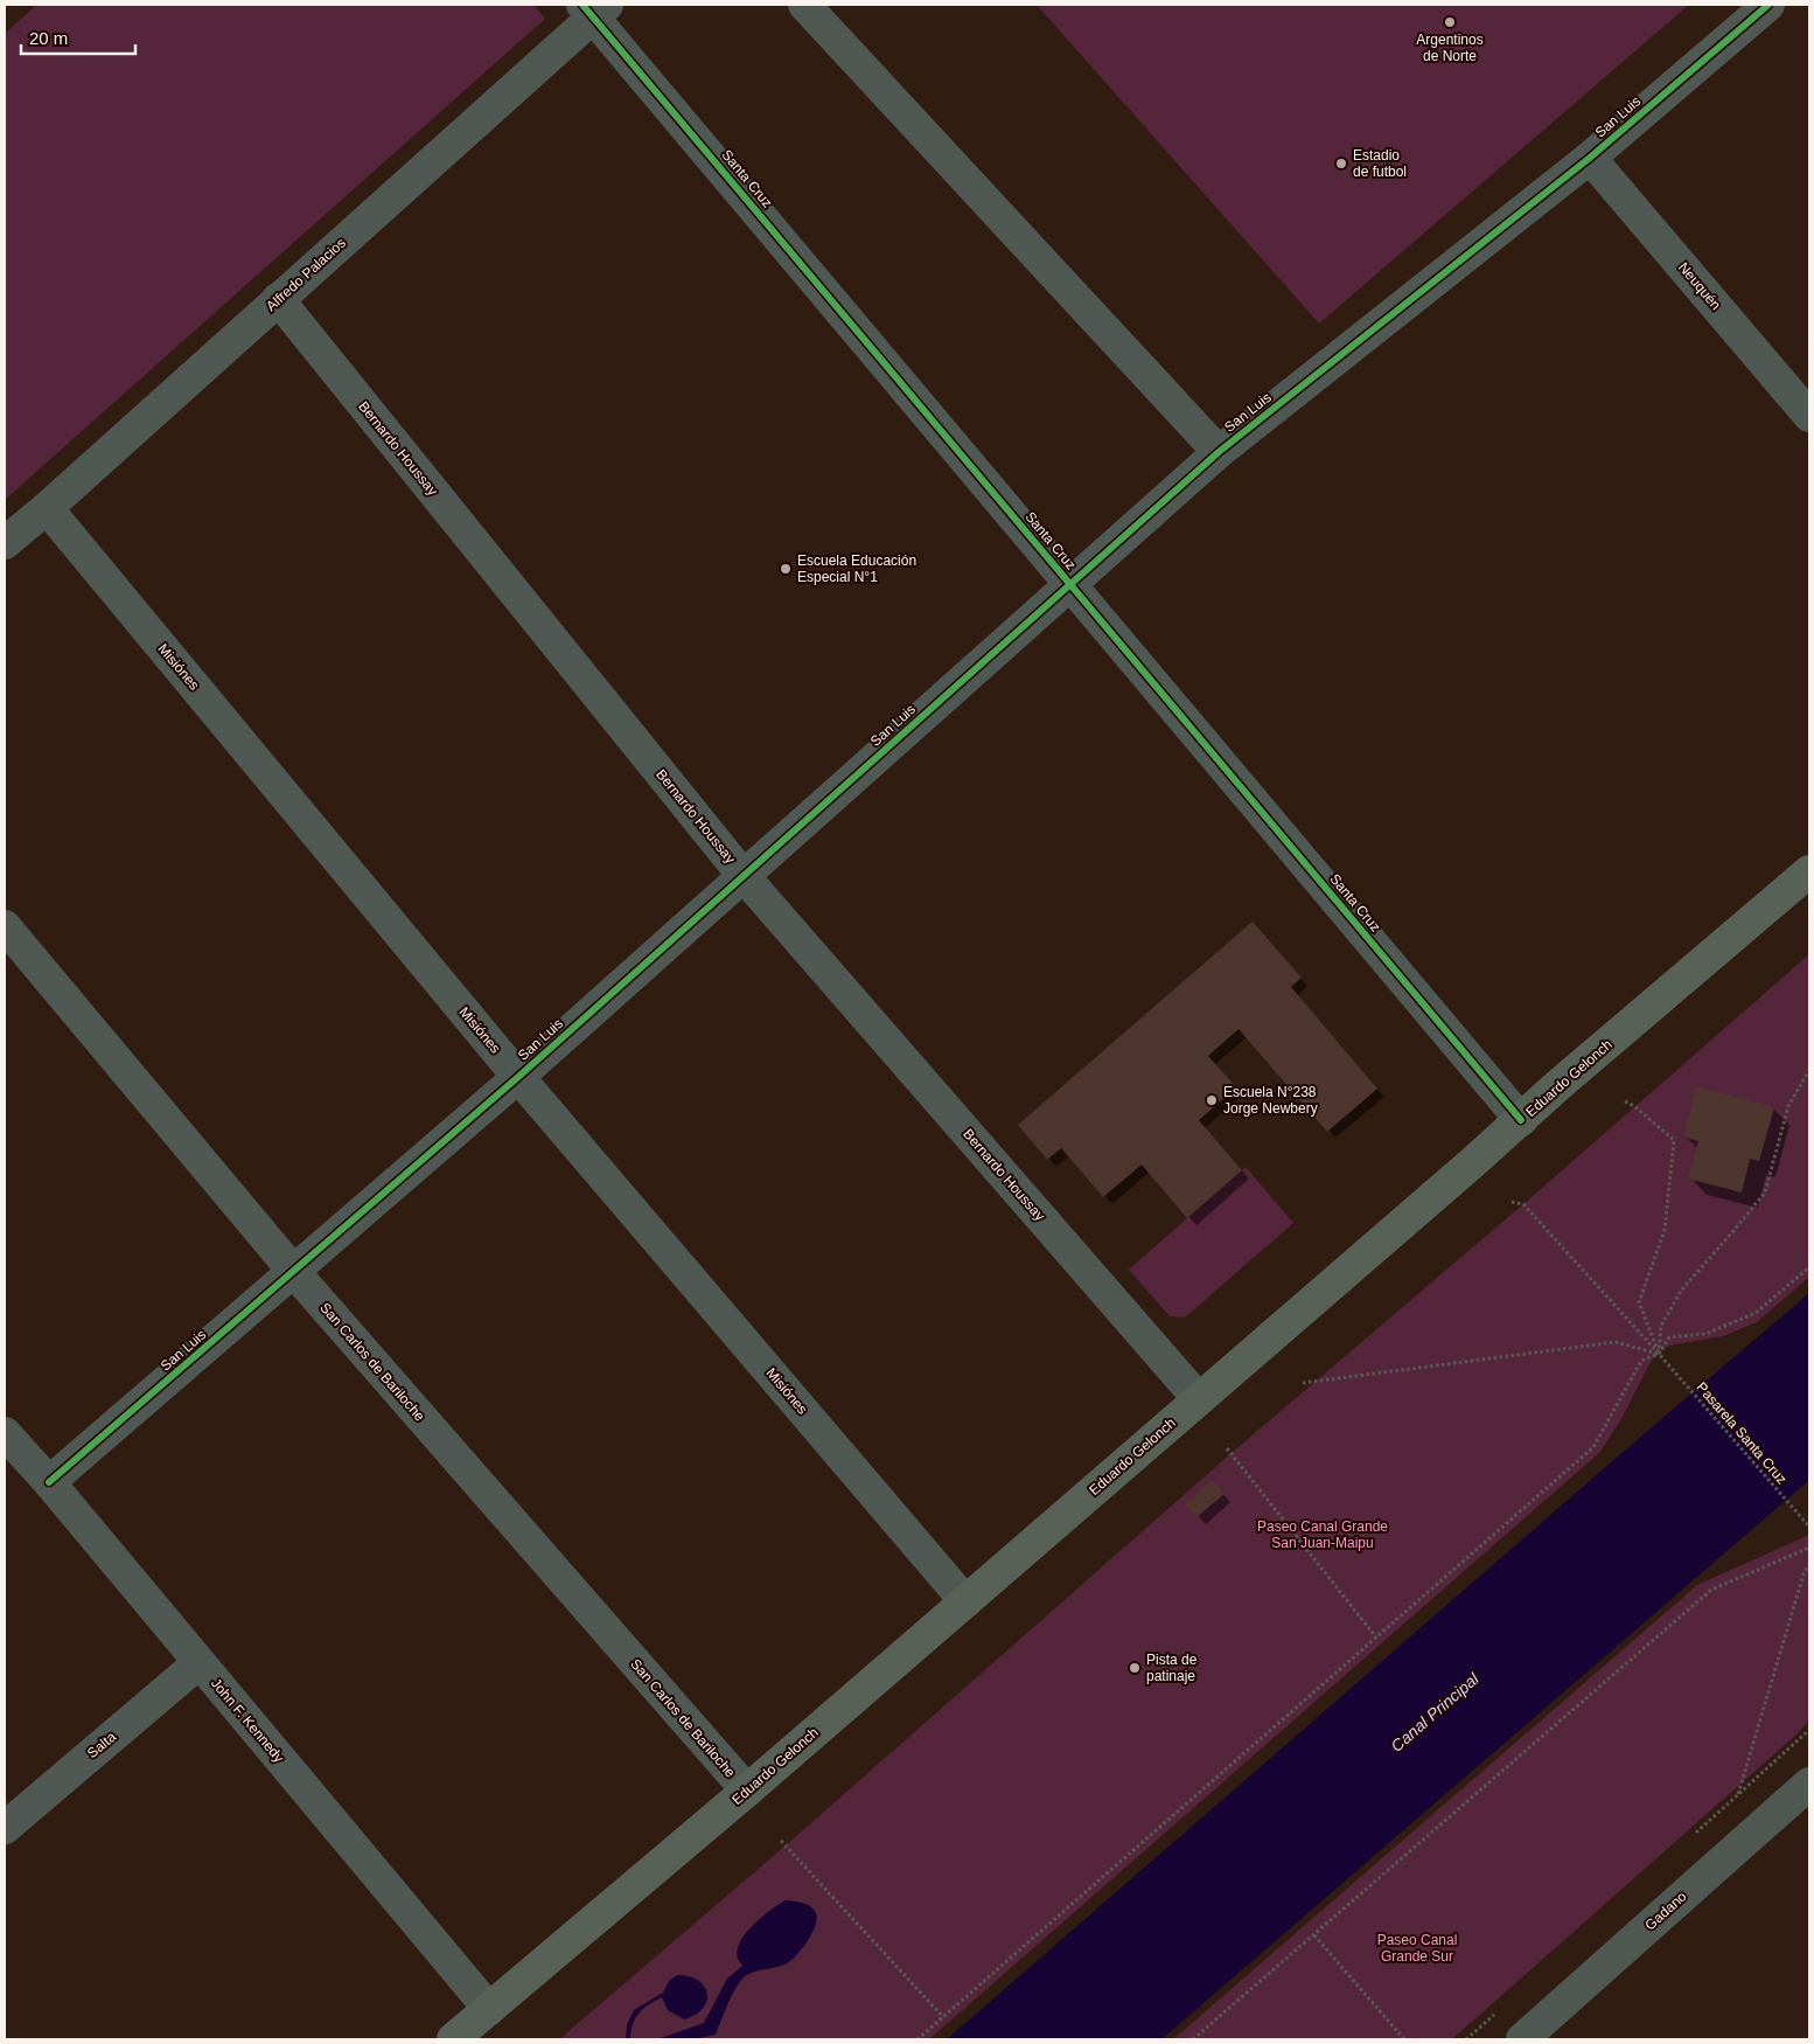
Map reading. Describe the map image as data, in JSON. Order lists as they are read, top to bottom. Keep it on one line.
{"streets":{"main road":["Eduardo Gelonch"],"street":["San Luis","Santa Cruz","Alfredo Palacios","Neuquén","Bernardo Houssay","Misiónes","San Carlos de Bariloche","John F. Kennedy","Salta","Gadano"],"path":["Pasarela Santa Cruz"]},"crossings":[["San Luis","Santa Cruz"],["San Luis","Neuquén"],["San Luis","Bernardo Houssay"],["San Luis","Misiónes"],["San Luis","San Carlos de Bariloche"],["San Luis","John F. Kennedy"],["Santa Cruz","Alfredo Palacios"],["Santa Cruz","Eduardo Gelonch"],["Alfredo Palacios","Bernardo Houssay"],["Alfredo Palacios","Misiónes"],["Bernardo Houssay","Eduardo Gelonch"],["Misiónes","Eduardo Gelonch"],["Eduardo Gelonch","San Carlos de Bariloche"],["Eduardo Gelonch","John F. Kennedy"],["John F. Kennedy","Salta"]],"water":["Canal Principal"],"parks":["Paseo Canal Grande San Juan-Maipu","Paseo Canal Grande Sur"],"places":["Argentinos de Norte","Estadio de futbol","Escuela Educación Especial N°1","Escuela N°238 Jorge Newbery","Pista de patinaje"],"scale_bar":"20 m"}
